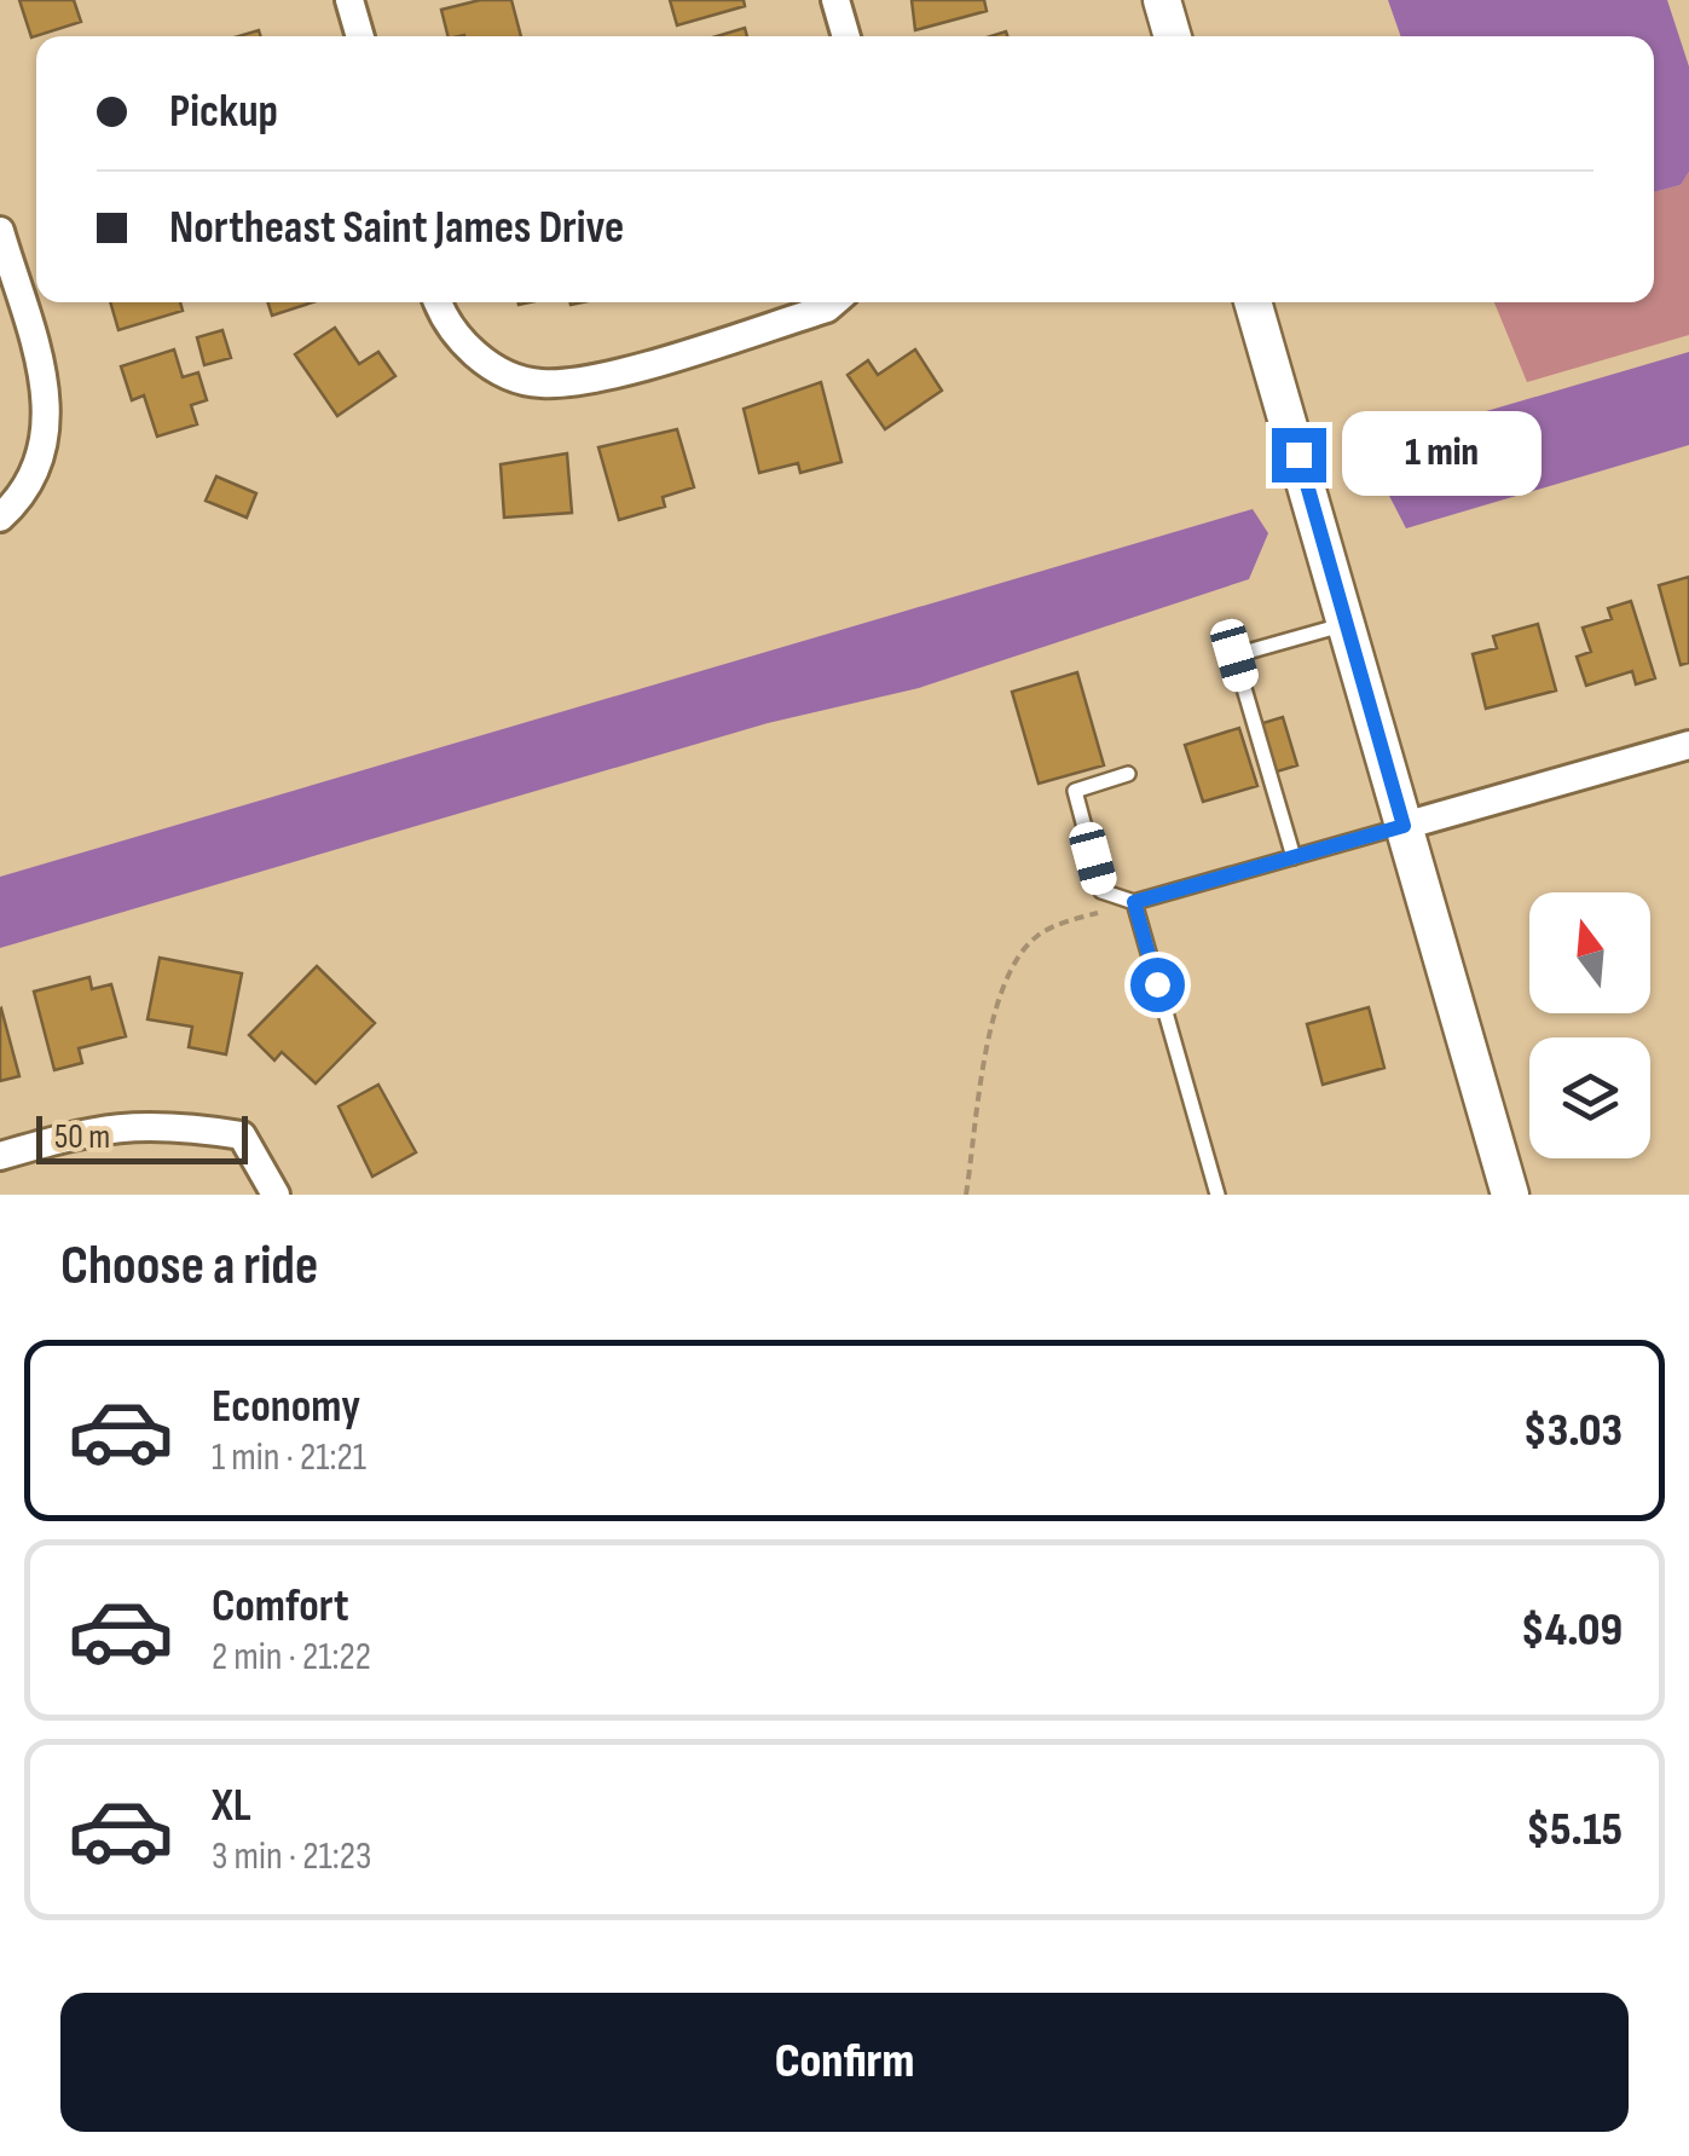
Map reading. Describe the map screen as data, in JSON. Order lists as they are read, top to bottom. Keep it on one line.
{"scale_bar":"50 m","north":"top","page":{"banner":["Pickup","Northeast Saint James Drive"],"bubble":"1 min","scale":"50 m","heading":"Choose a ride","list":[{"name":"Economy","note":"1 min · 21:21","value":"$3.03"},{"name":"Comfort","note":"2 min · 21:22","value":"$4.09"},{"name":"XL","note":"3 min · 21:23","value":"$5.15"}],"buttons":"Confirm"}}
